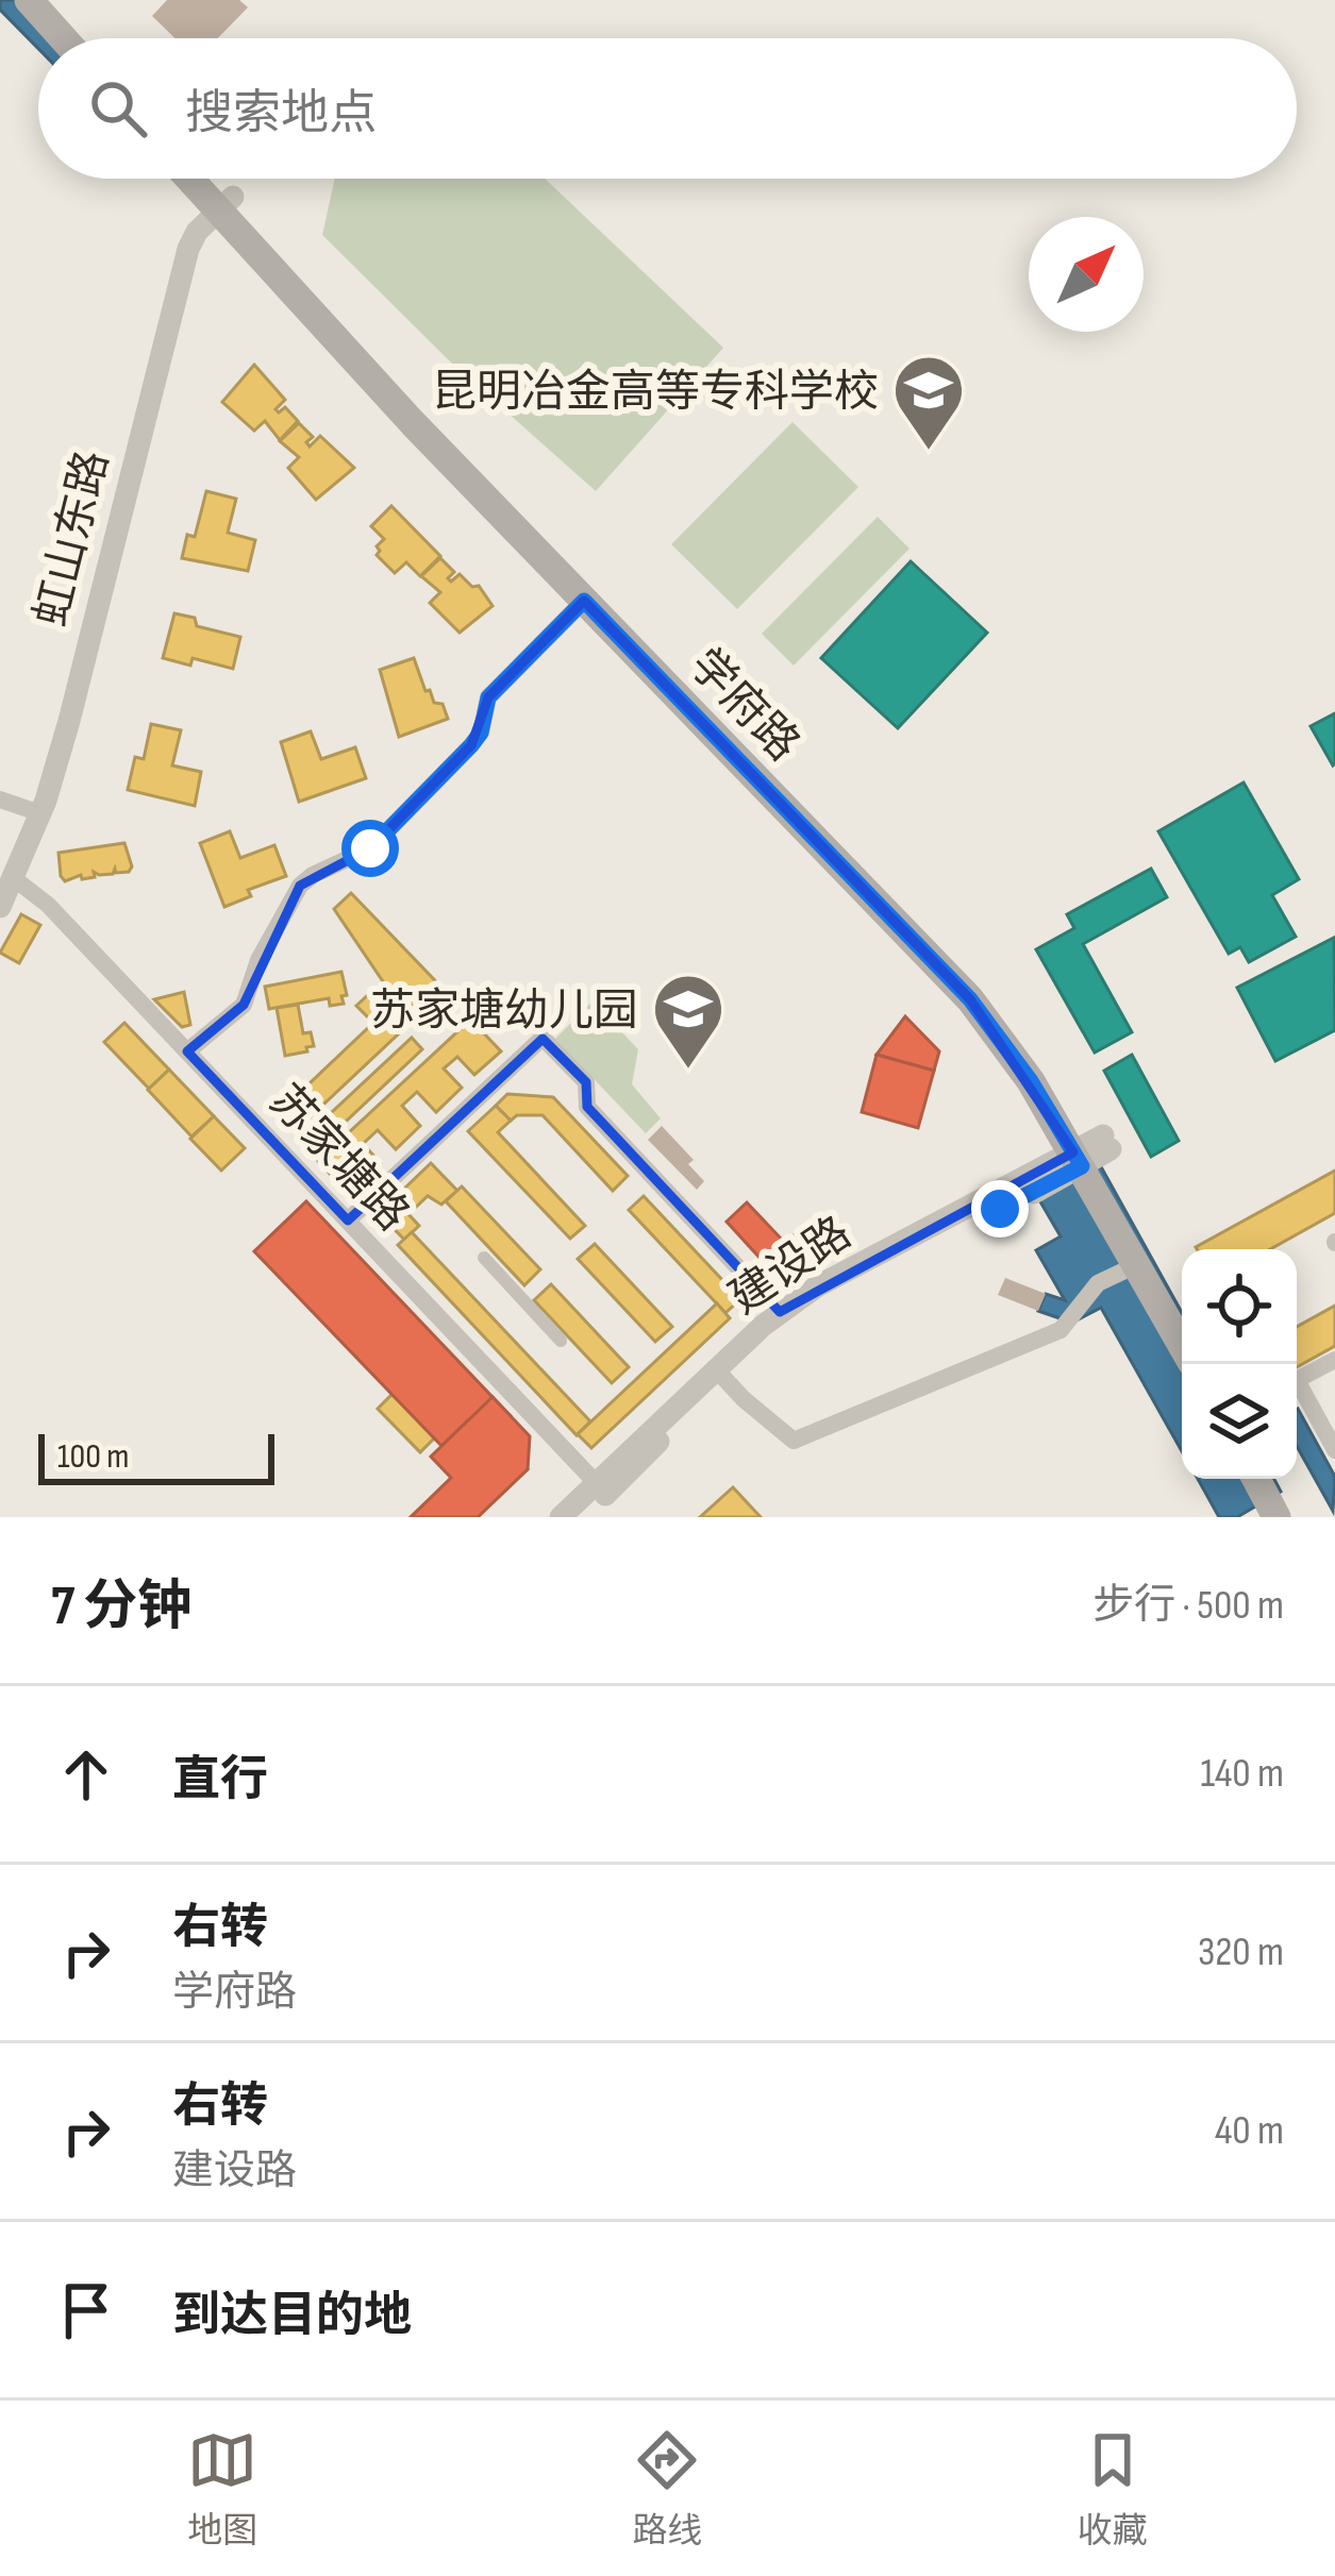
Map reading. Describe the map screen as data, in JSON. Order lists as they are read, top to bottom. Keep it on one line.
{"streets":{"main road":["学府路"],"street":["虹山东路","苏家塘路","建设路"]},"crossings":[["虹山东路","学府路"],["虹山东路","苏家塘路"],["学府路","建设路"],["苏家塘路","建设路"]],"places":{"school or university":["昆明冶金高等专科学校","苏家塘幼儿园"]},"scale_bar":"100 m","north":"top right","page":{"search":"搜索地点","scale":"100 m","heading":["7 分钟","步行 · 500 m"],"list":[["直行","140 m"],["右转","学府路","320 m"],["右转","建设路","40 m"],"到达目的地"],"nav":["地图","路线","收藏"]}}
